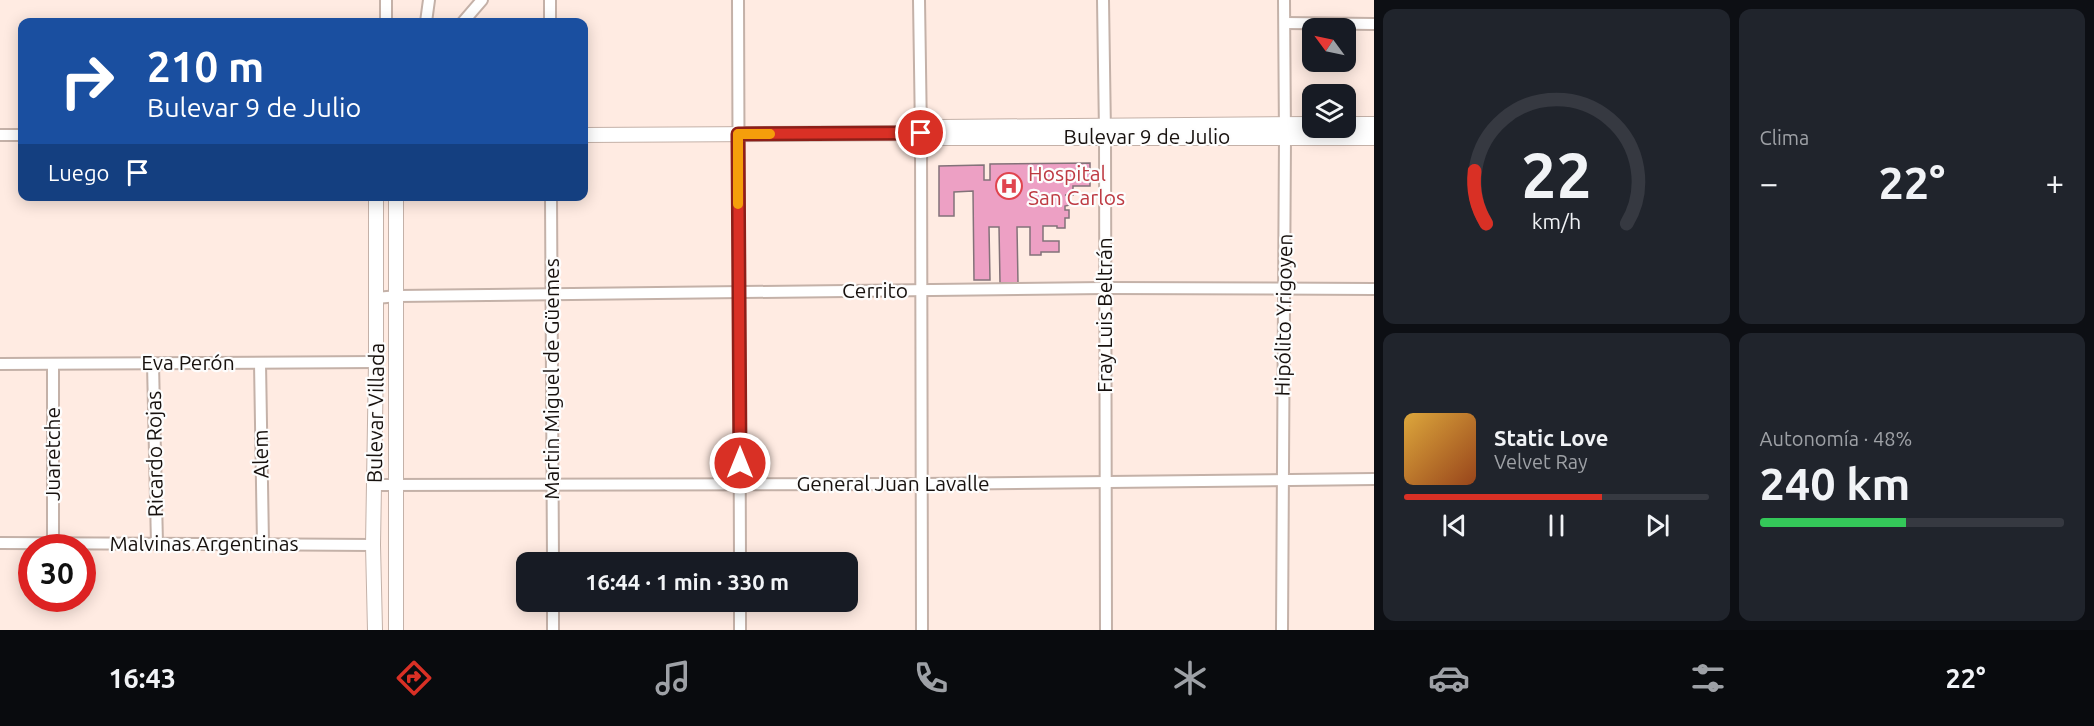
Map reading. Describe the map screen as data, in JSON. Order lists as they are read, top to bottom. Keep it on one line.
{"streets":{"main road":["Bulevar 9 de Julio","Bulevar Villada"],"street":["Cerrito","Fray Luis Beltrán","Hipólito Yrigoyen","Eva Perón","Martin Miguel de Güemes","Juaretche","Ricardo Rojas","Alem","General Juan Lavalle","Malvinas Argentinas"]},"crossings":[["Bulevar 9 de Julio","Fray Luis Beltrán"],["Bulevar 9 de Julio","Hipólito Yrigoyen"],["Cerrito","Fray Luis Beltrán"],["Cerrito","Hipólito Yrigoyen"],["Cerrito","Martin Miguel de Güemes"],["Cerrito","Bulevar Villada"],["Fray Luis Beltrán","General Juan Lavalle"],["Hipólito Yrigoyen","General Juan Lavalle"],["Eva Perón","Bulevar Villada"],["Eva Perón","Juaretche"],["Eva Perón","Ricardo Rojas"],["Eva Perón","Alem"],["Martin Miguel de Güemes","General Juan Lavalle"],["Bulevar Villada","General Juan Lavalle"],["Bulevar Villada","Malvinas Argentinas"],["Ricardo Rojas","Malvinas Argentinas"],["Alem","Malvinas Argentinas"]],"places":{"hospital":["Hospital San Carlos"]},"north":"top left","page":{"tile":["Clima",["Autonomía · 48%","240 km"]],"turn":["210 m","Bulevar 9 de Julio"],"then":"Luego","heat":["−","22°","+"],"song":["Static Love","Velvet Ray"],"limit":"30","trip":"16:44 · 1 min · 330 m","tabs":["16:43","22°"],"gauge":["22","km/h"]}}
